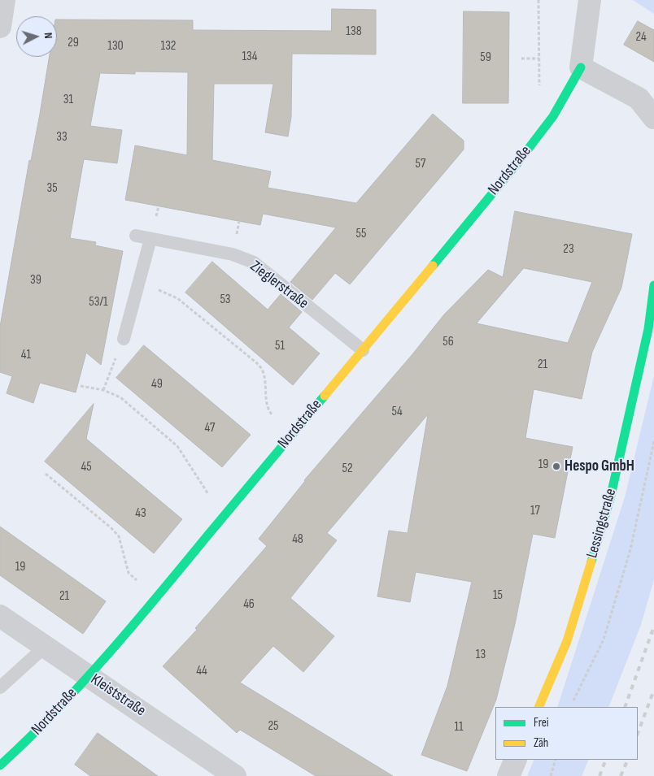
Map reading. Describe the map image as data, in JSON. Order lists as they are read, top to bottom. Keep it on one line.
{"streets":{"street":["Nordstraße","Lessingstraße","Kleiststraße"],"lane":["Zieglerstraße"]},"crossings":[["Nordstraße","Zieglerstraße"],["Nordstraße","Kleiststraße"]],"places":["Hespo GmbH"],"house_numbers":["138","24","29","130","132","134","59","31","33","57","35","55","23","39","53","53/1","56","51","41","21","49","54","47","19","45","52","17","43","48","19","15","21","46","13","44","25","11"],"legend":["Frei","Zäh"],"north":"right"}
